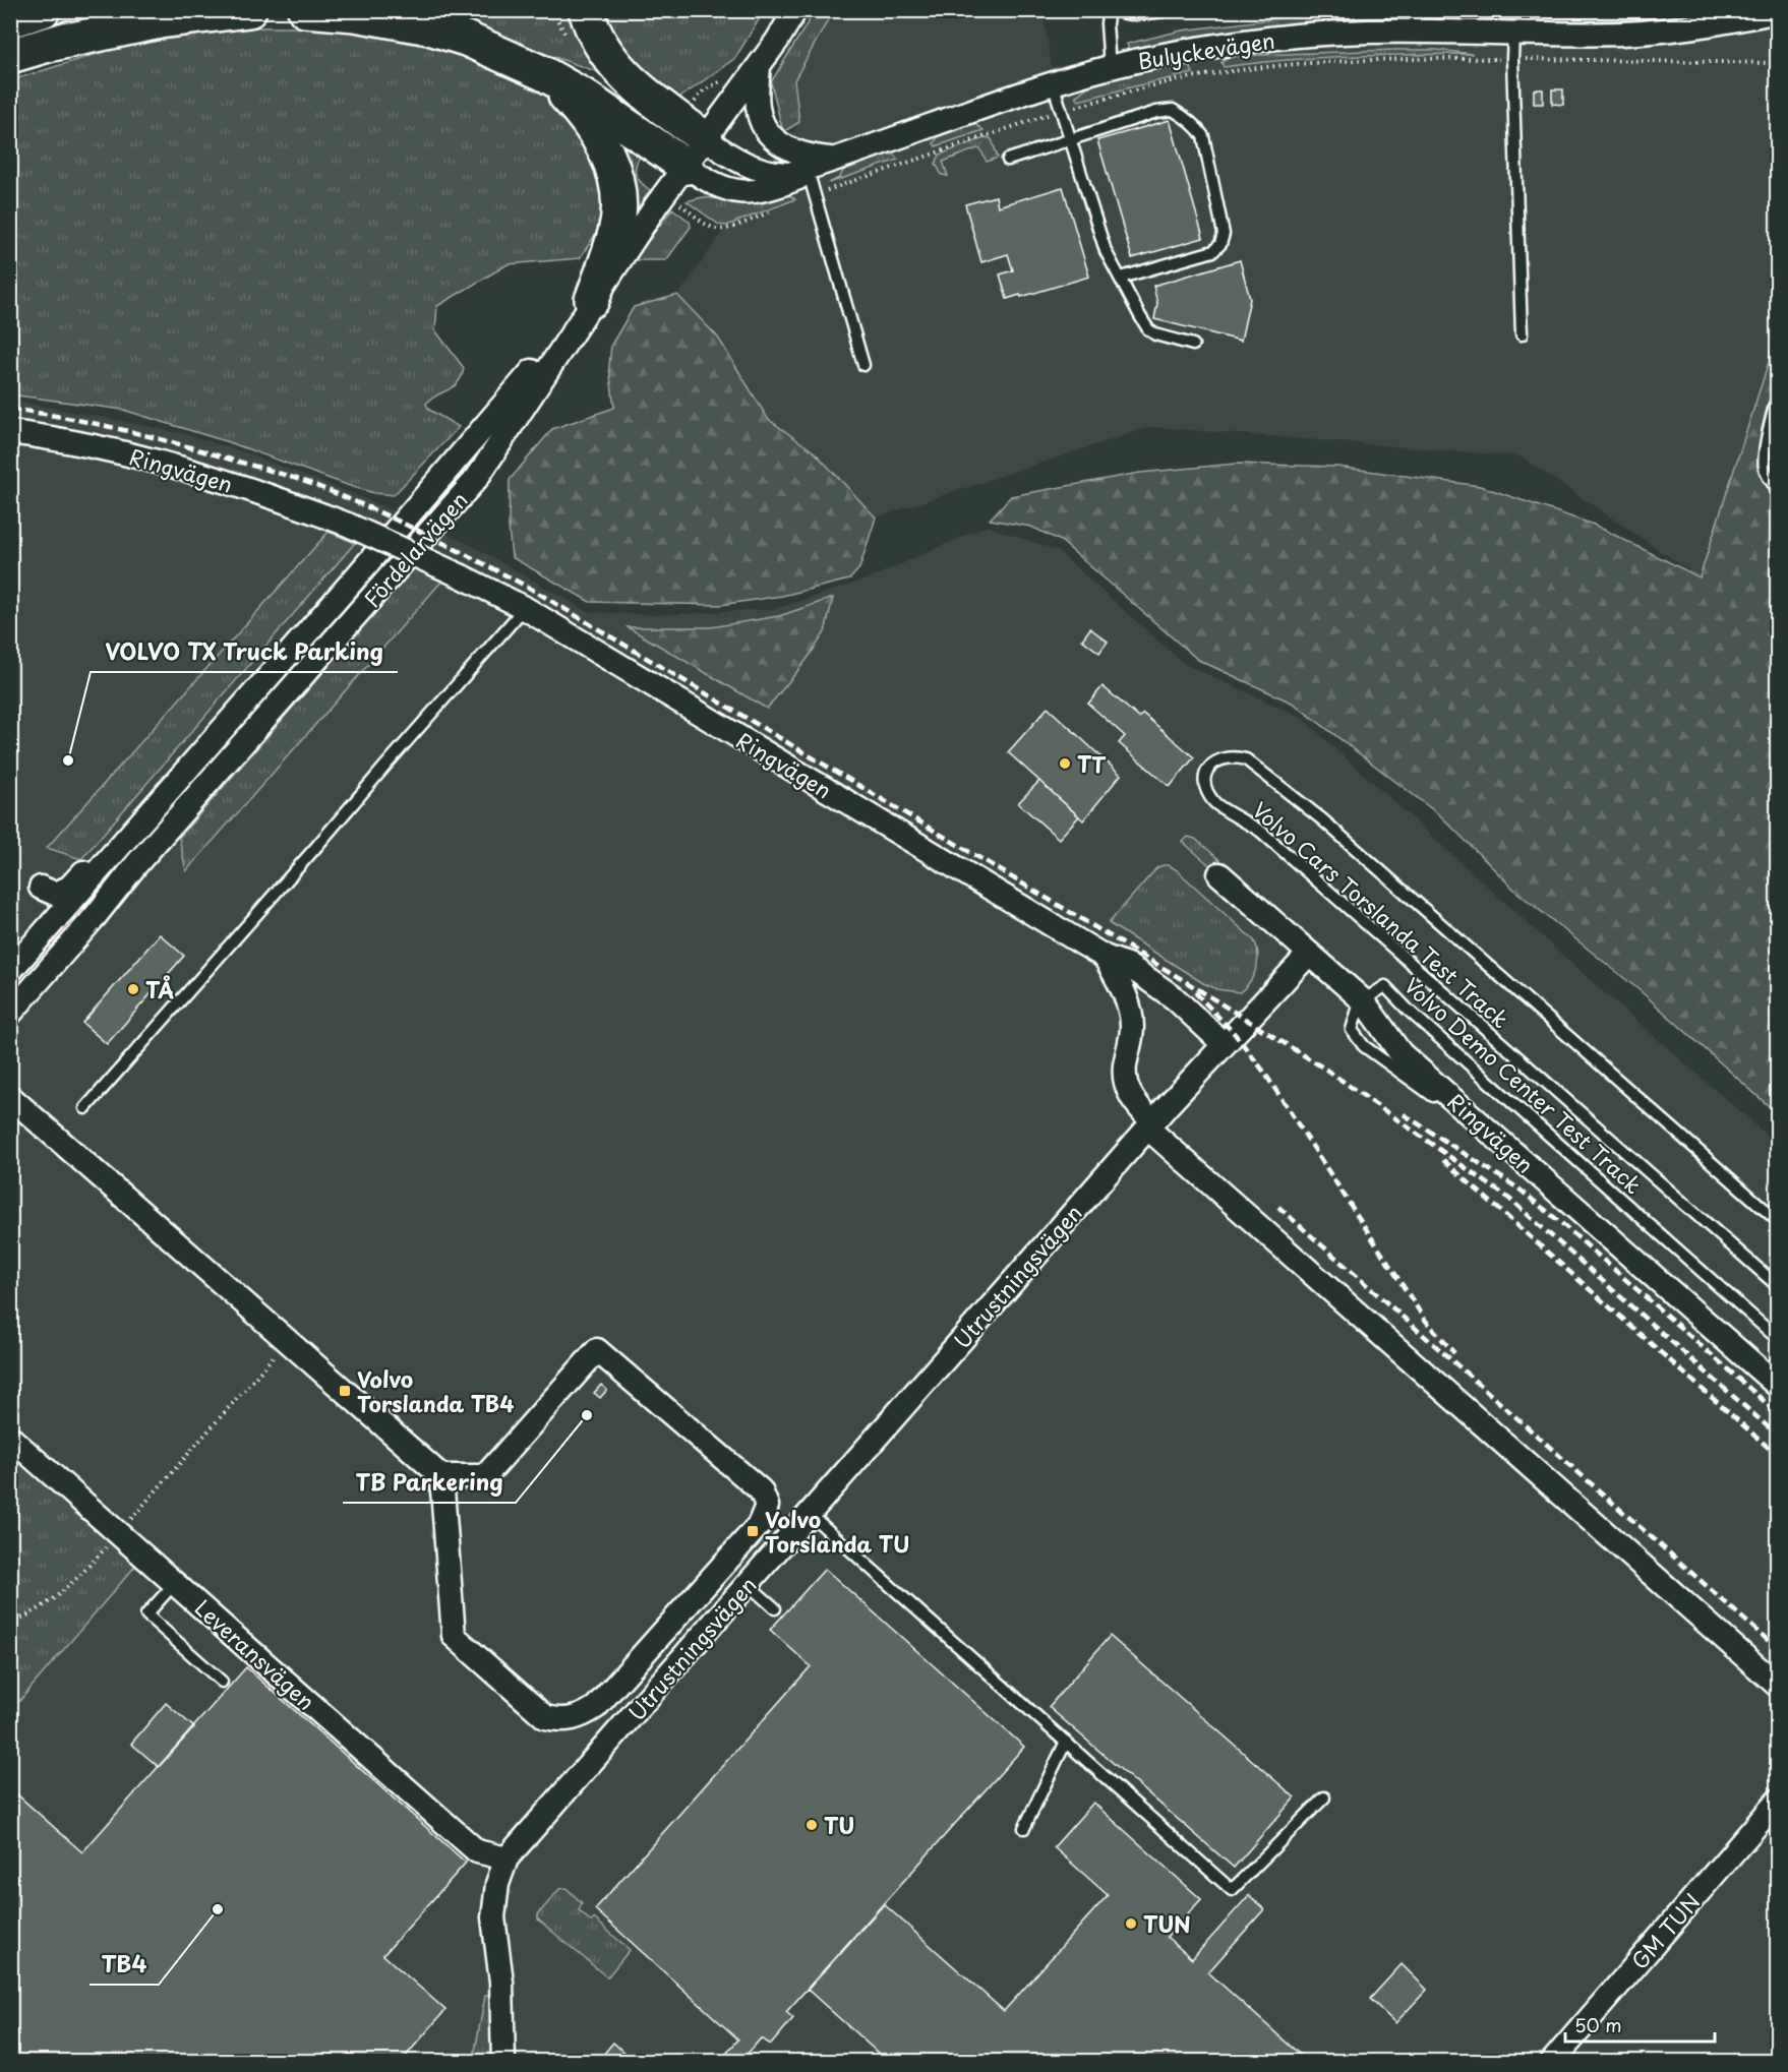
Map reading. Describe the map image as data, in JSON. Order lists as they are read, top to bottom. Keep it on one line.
{"streets":{"street":["Bulyckevägen","Ringvägen","Fördelarvägen","Utrustningsvägen","Leveransvägen","GM TUN"],"lane":["Volvo Cars Torslanda Test Track","Volvo Demo Center Test Track"]},"crossings":[["Bulyckevägen","Fördelarvägen"],["Ringvägen","Volvo Demo Center Test Track"],["Ringvägen","Utrustningsvägen"],["Utrustningsvägen","Leveransvägen"]],"places":{"other":["VOLVO TX Truck Parking","TT","TÅ","TB Parkering","TU","TB4","TUN"],"transit":["Volvo Torslanda TB4","Volvo Torslanda TU"]},"scale_bar":"50 m"}
